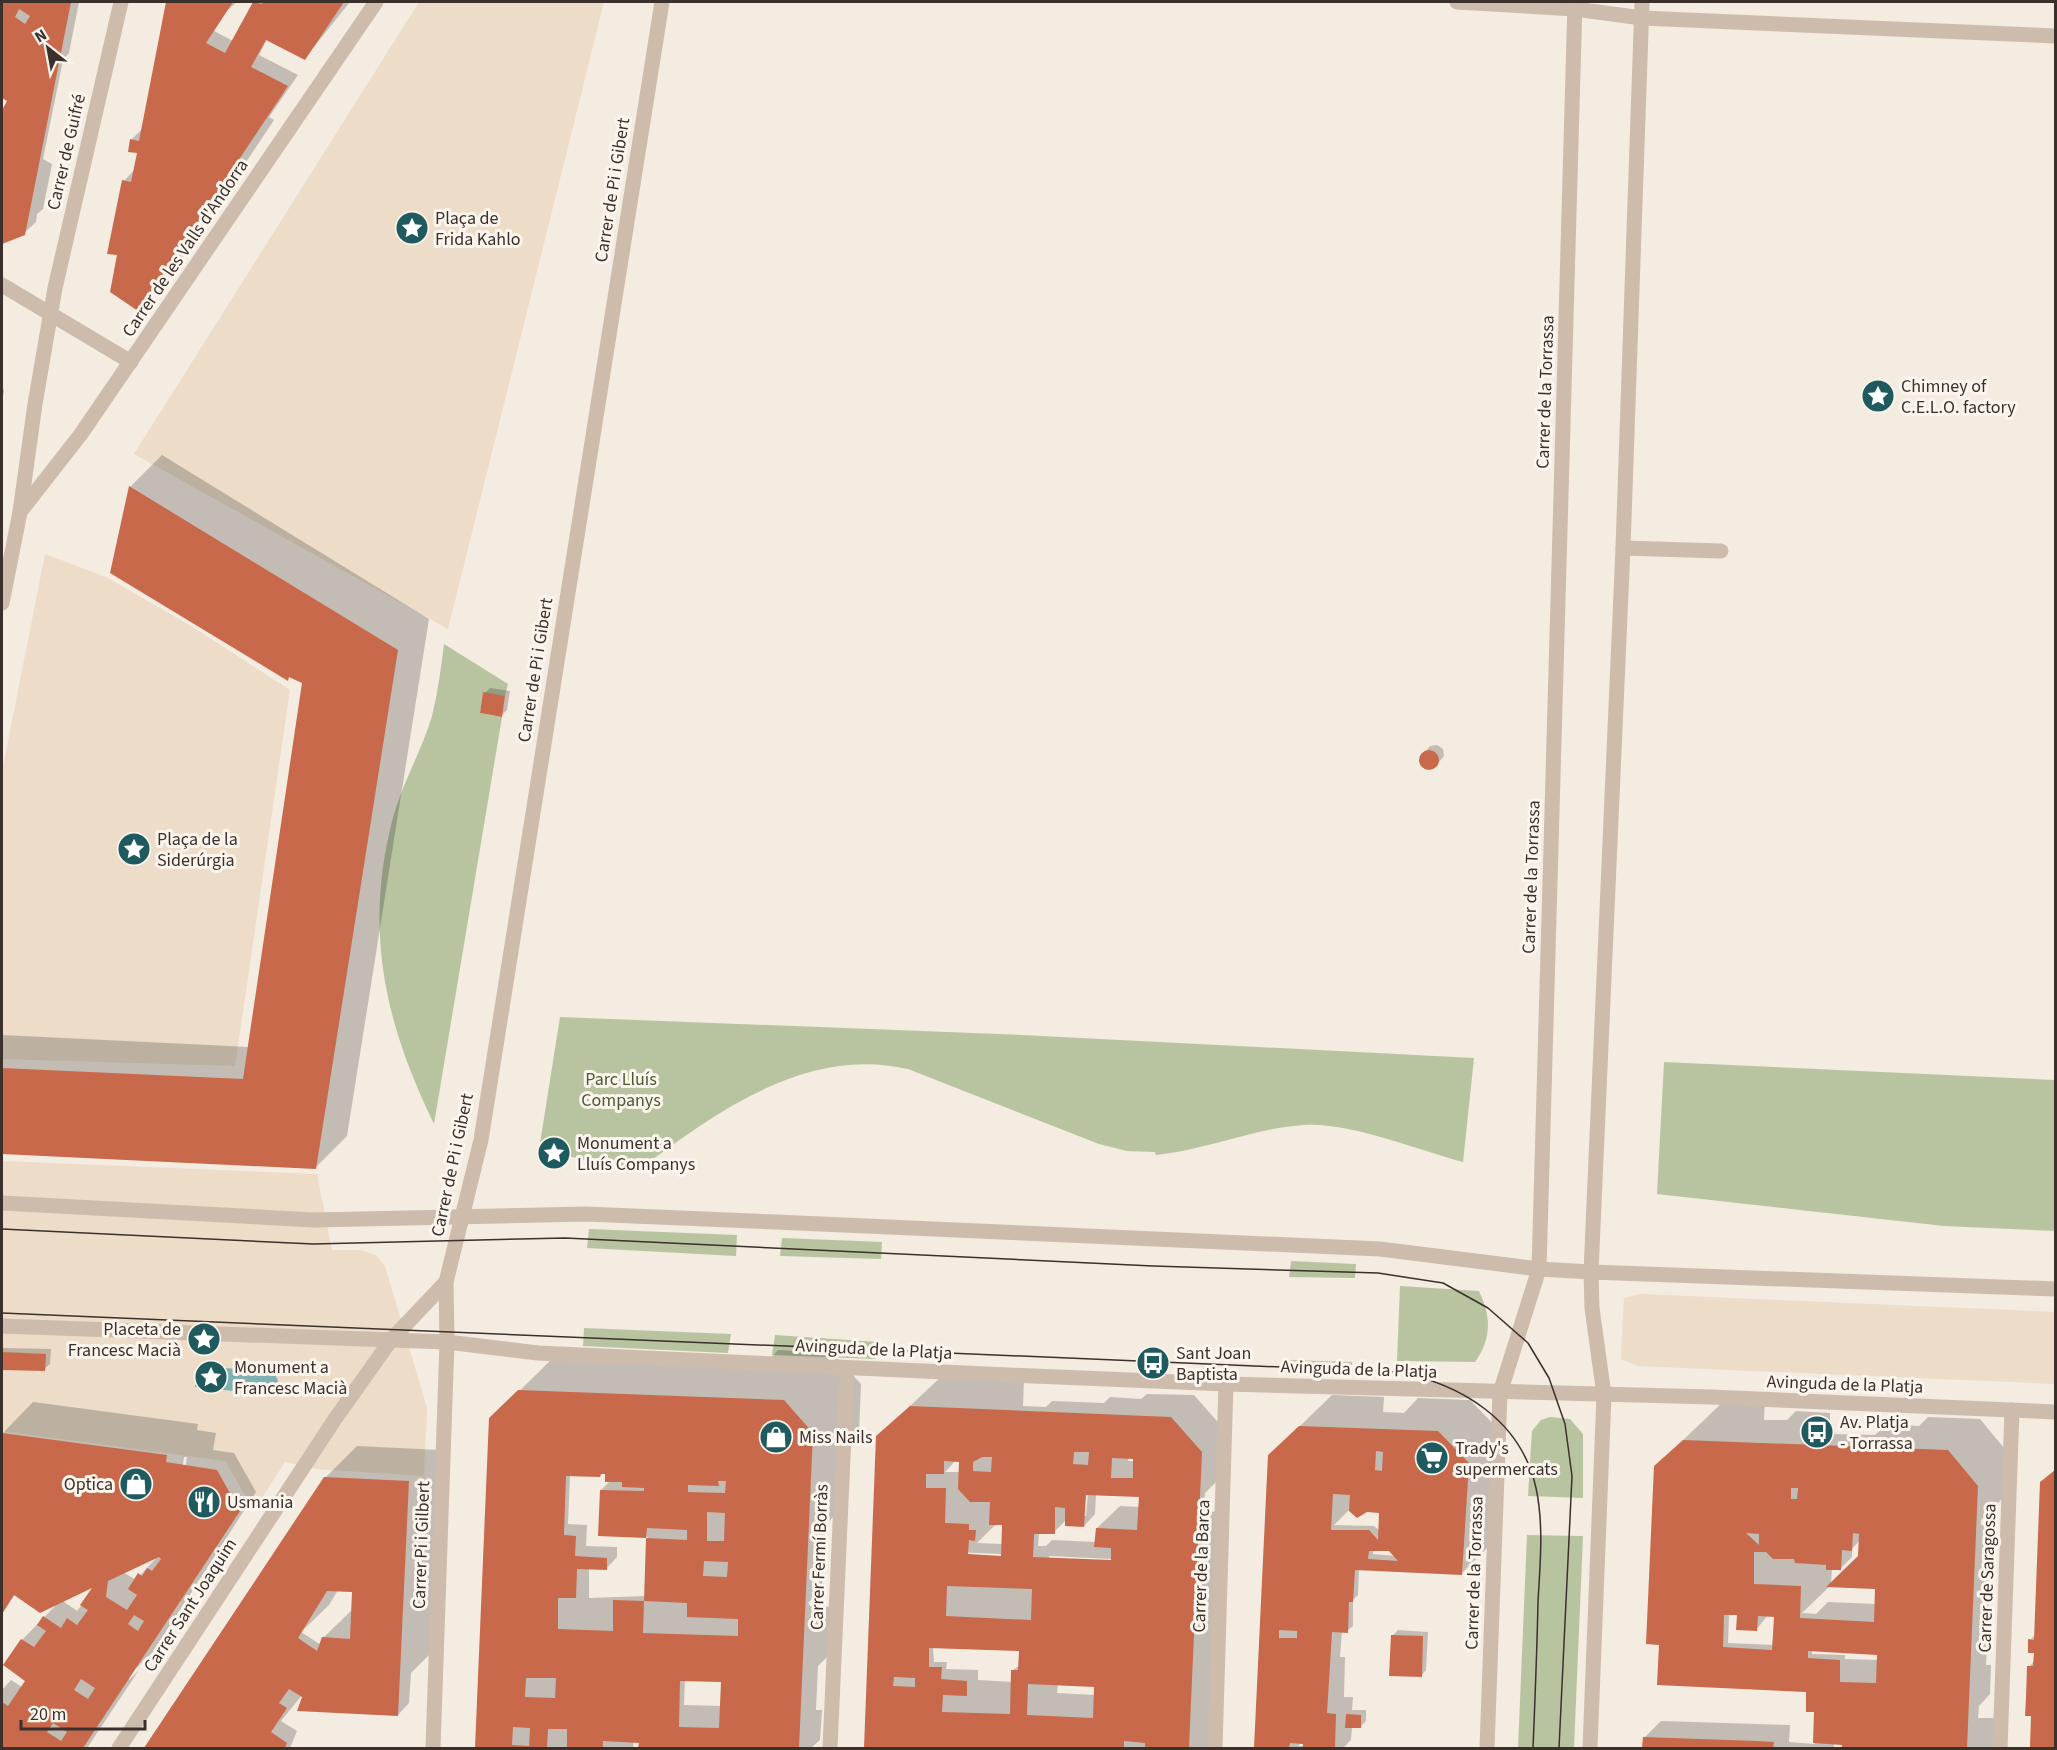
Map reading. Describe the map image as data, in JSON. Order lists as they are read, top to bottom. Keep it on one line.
{"streets":{"street":["Carrer de Guifré","Carrer de Pi i Gibert","Carrer de les Valls d'Andorra","Carrer de la Torrassa","Avinguda de la Platja","Carrer Pi i Gilbert","Carrer Fermí Borràs","Carrer de la Barca","Carrer de Saragossa","Carrer Sant Joaquim"]},"crossings":[["Carrer de Guifré","Carrer de les Valls d'Andorra"],["Carrer de Pi i Gibert","Avinguda de la Platja"],["Carrer de Pi i Gibert","Carrer Pi i Gilbert"],["Carrer de Pi i Gibert","Carrer Sant Joaquim"],["Carrer de la Torrassa","Avinguda de la Platja"],["Avinguda de la Platja","Carrer Pi i Gilbert"],["Avinguda de la Platja","Carrer Fermí Borràs"],["Avinguda de la Platja","Carrer de la Barca"],["Avinguda de la Platja","Carrer de Saragossa"]],"parks":["Parc Lluís Companys"],"places":{"place":["Plaça de Frida Kahlo","Chimney of C.E.L.O. factory","Plaça de la Siderúrgia","Monument a Lluís Companys","Placeta de Francesc Macià","Monument a Francesc Macià"],"bus stop":["Sant Joan Baptista","Av. Platja - Torrassa"],"shop":["Miss Nails","Optica"],"supermarket":["Trady's supermercats"],"restaurant":["Usmania"]},"scale_bar":"20 m","north":"top left"}
